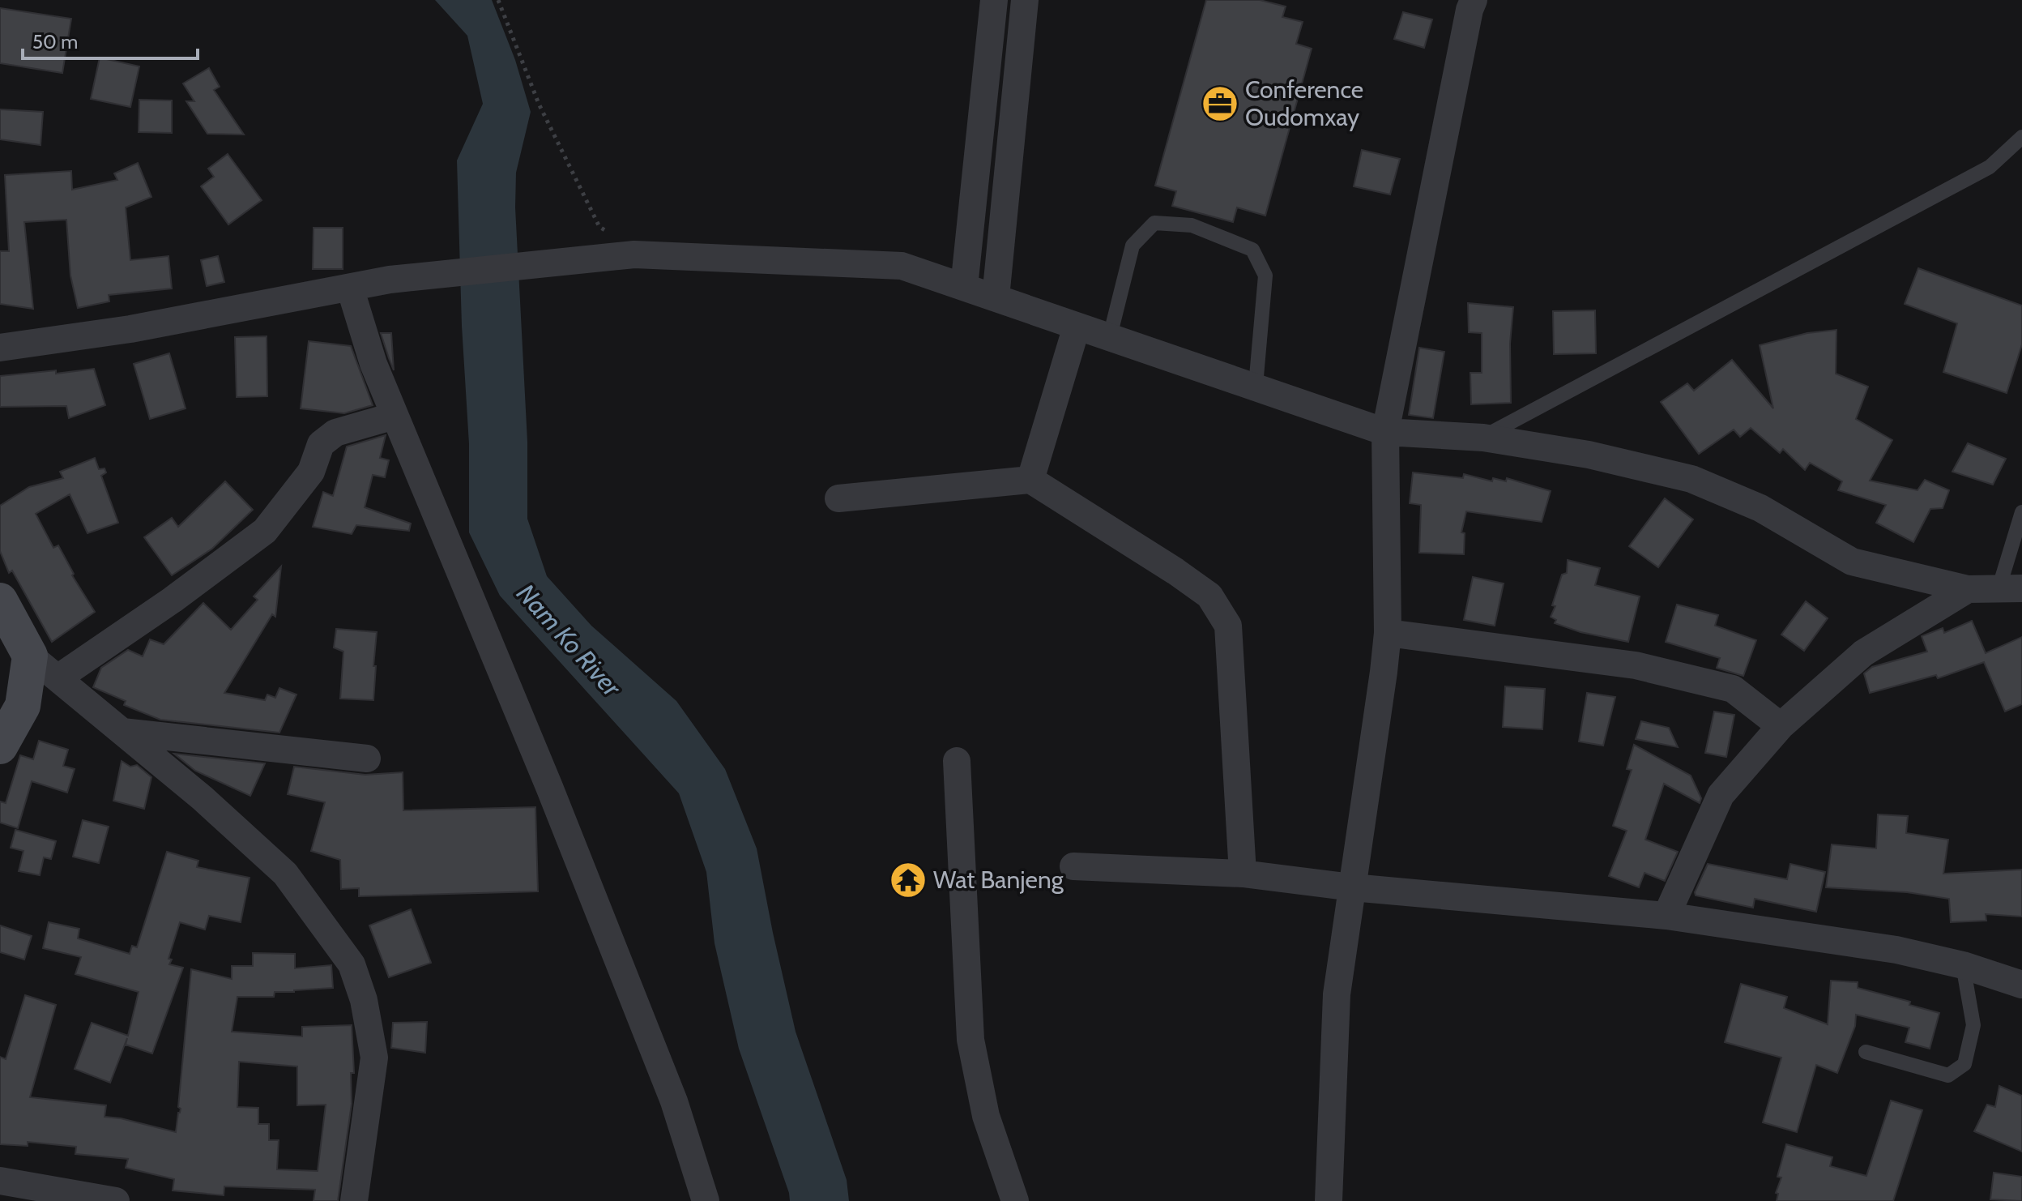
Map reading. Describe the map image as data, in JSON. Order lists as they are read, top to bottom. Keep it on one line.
{"water":["Nam Ko River"],"places":{"office":["Conference Oudomxay"],"temple":["Wat Banjeng"]},"scale_bar":"50 m"}
